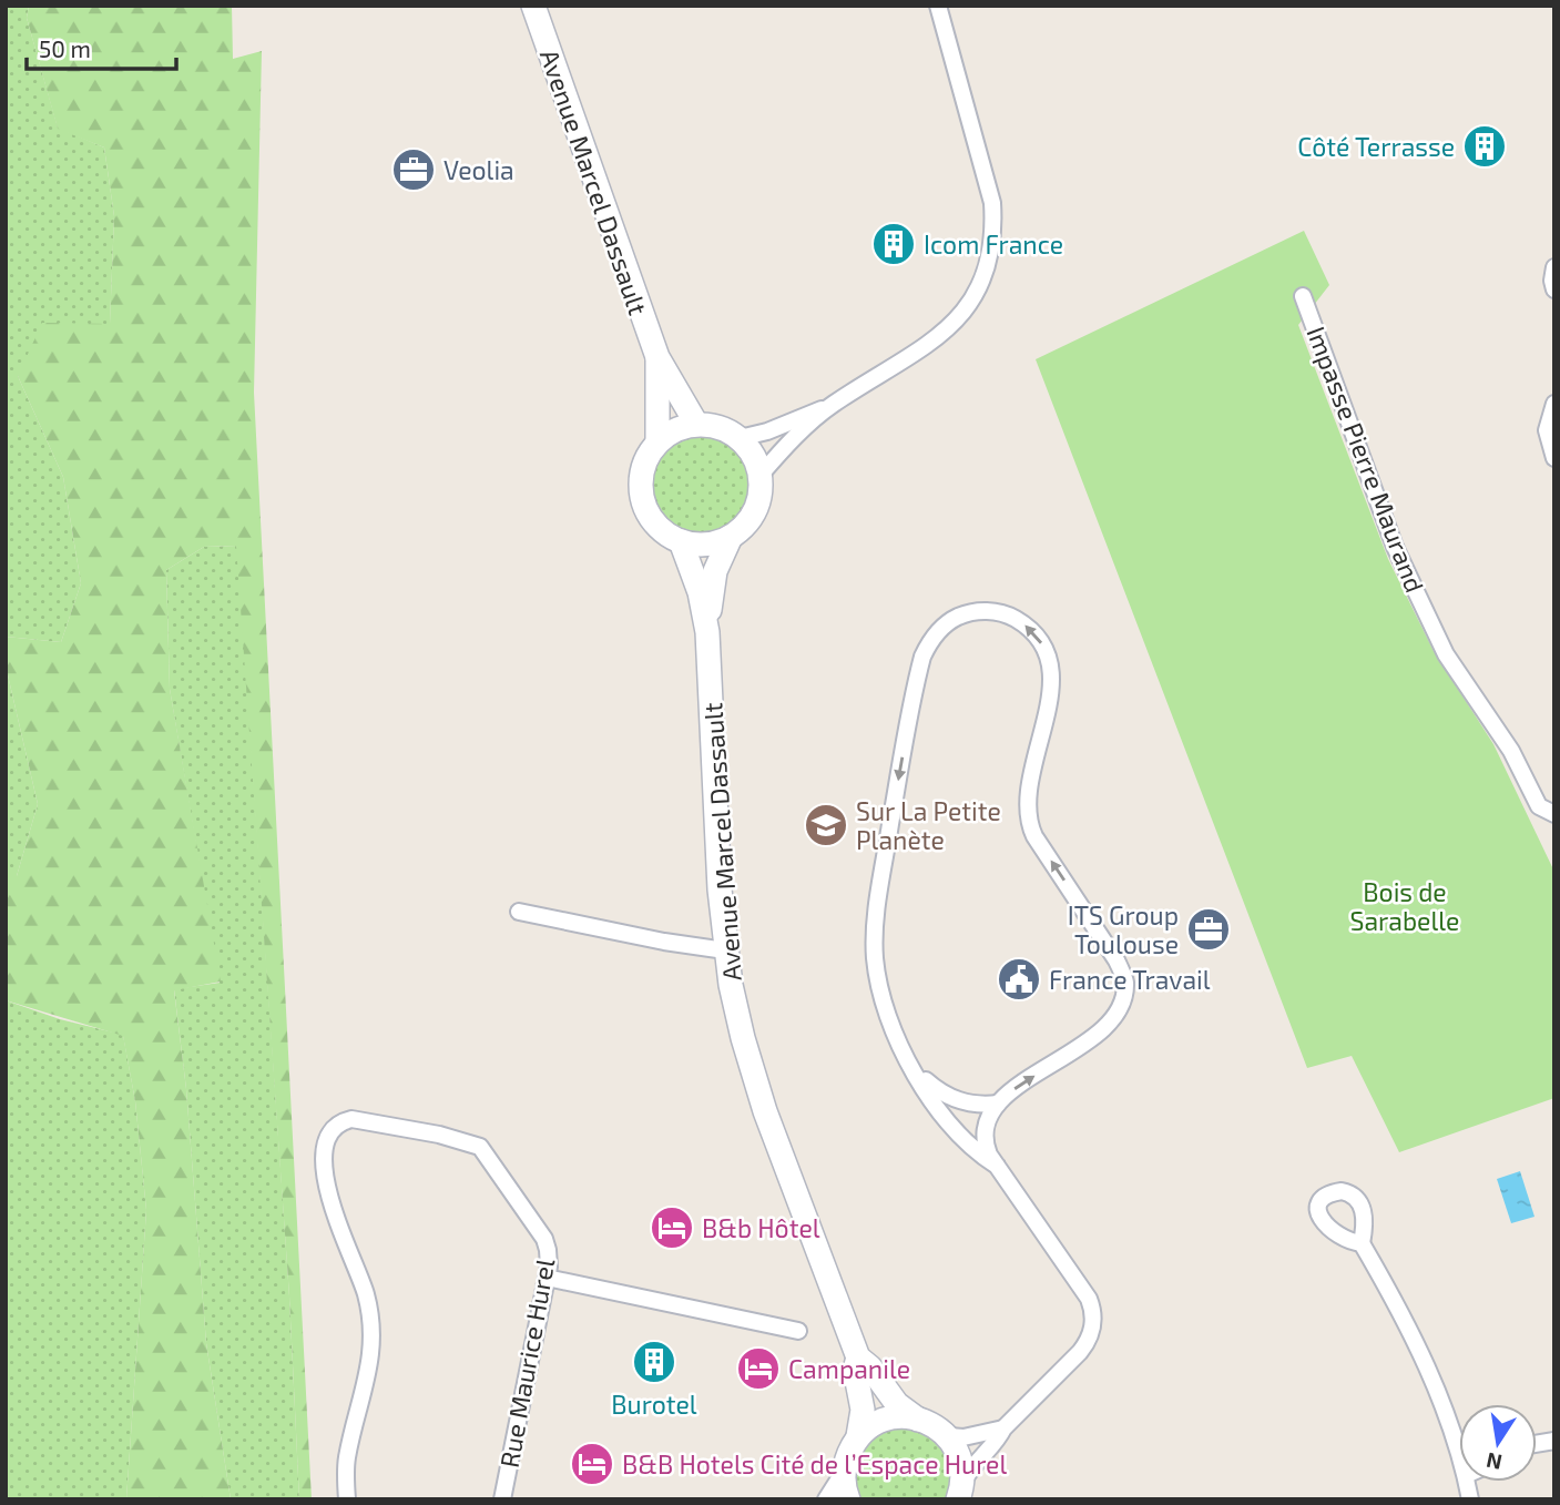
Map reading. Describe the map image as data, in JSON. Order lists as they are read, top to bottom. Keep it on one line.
{"streets":{"street":["Avenue Marcel Dassault","Impasse Pierre Maurand","Rue Maurice Hurel"]},"parks":["Bois de Sarabelle"],"places":{"building":["Côté Terrasse","Icom France","Burotel"],"office":["Veolia","ITS Group Toulouse"],"school or university":["Sur La Petite Planète"],"public building":["France Travail"],"hotel":["B&b Hôtel","Campanile","B&B Hotels Cité de l’Espace Hurel"]},"scale_bar":"50 m","north":"bottom"}
